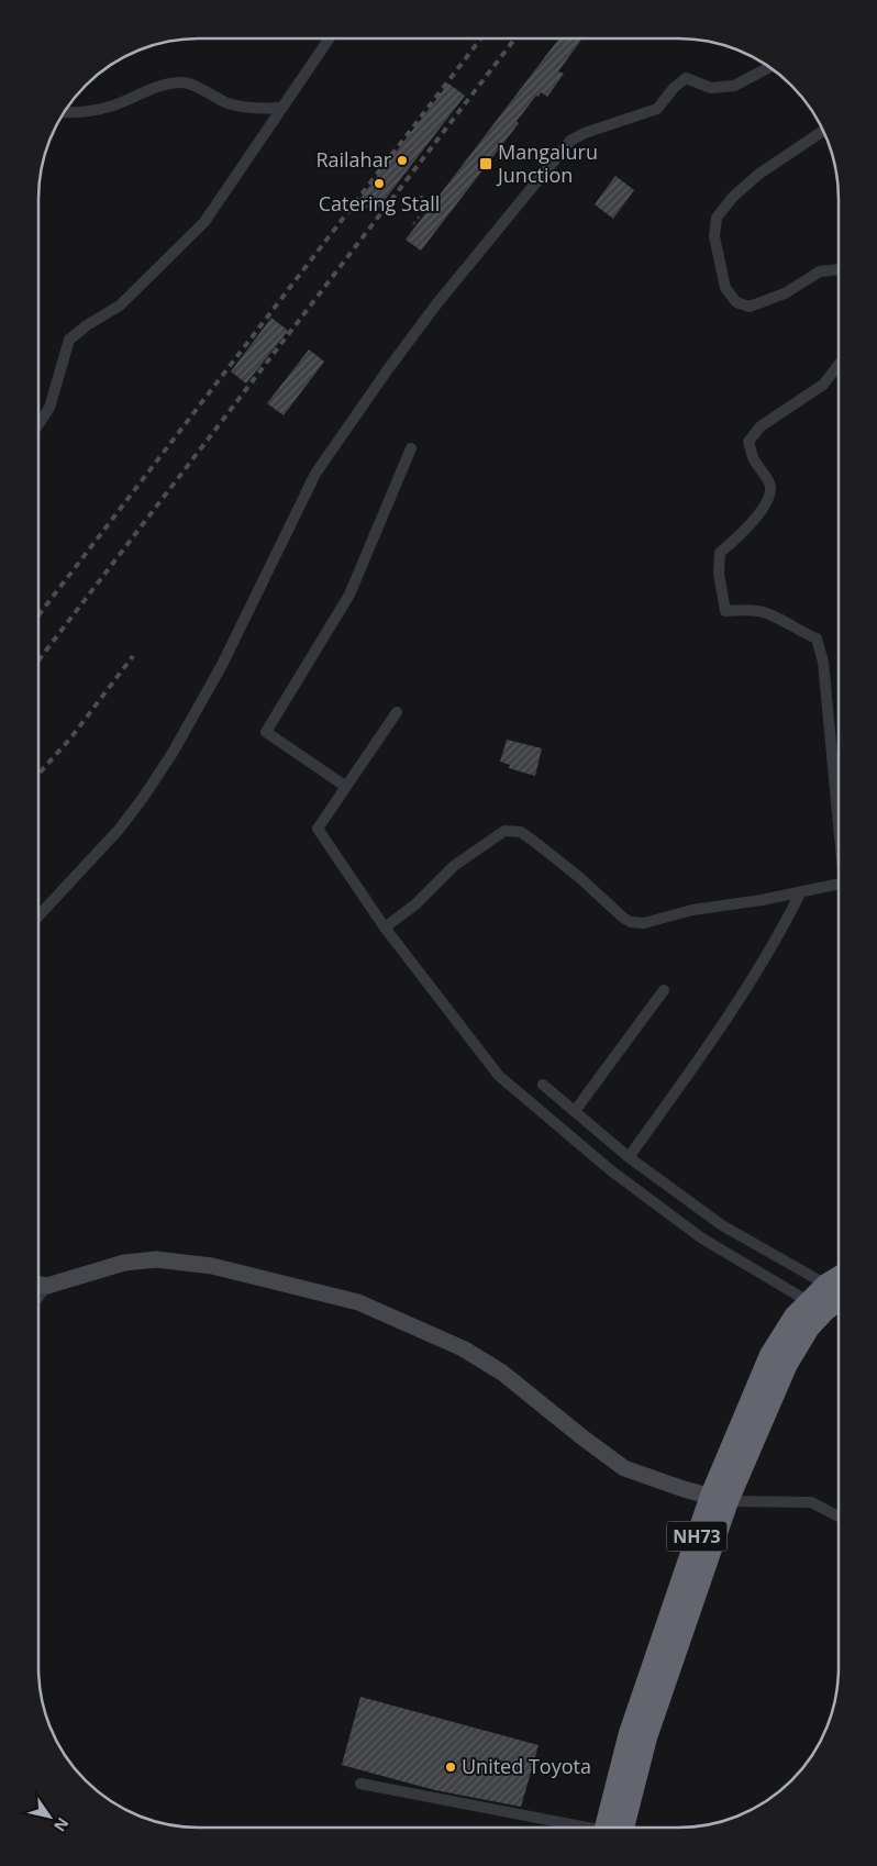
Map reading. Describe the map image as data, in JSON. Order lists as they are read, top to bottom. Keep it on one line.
{"streets":{"highway":["NH73"]},"places":{"other":["Railahar","Catering Stall","United Toyota"],"transit":["Mangaluru Junction"]},"north":"bottom right"}
